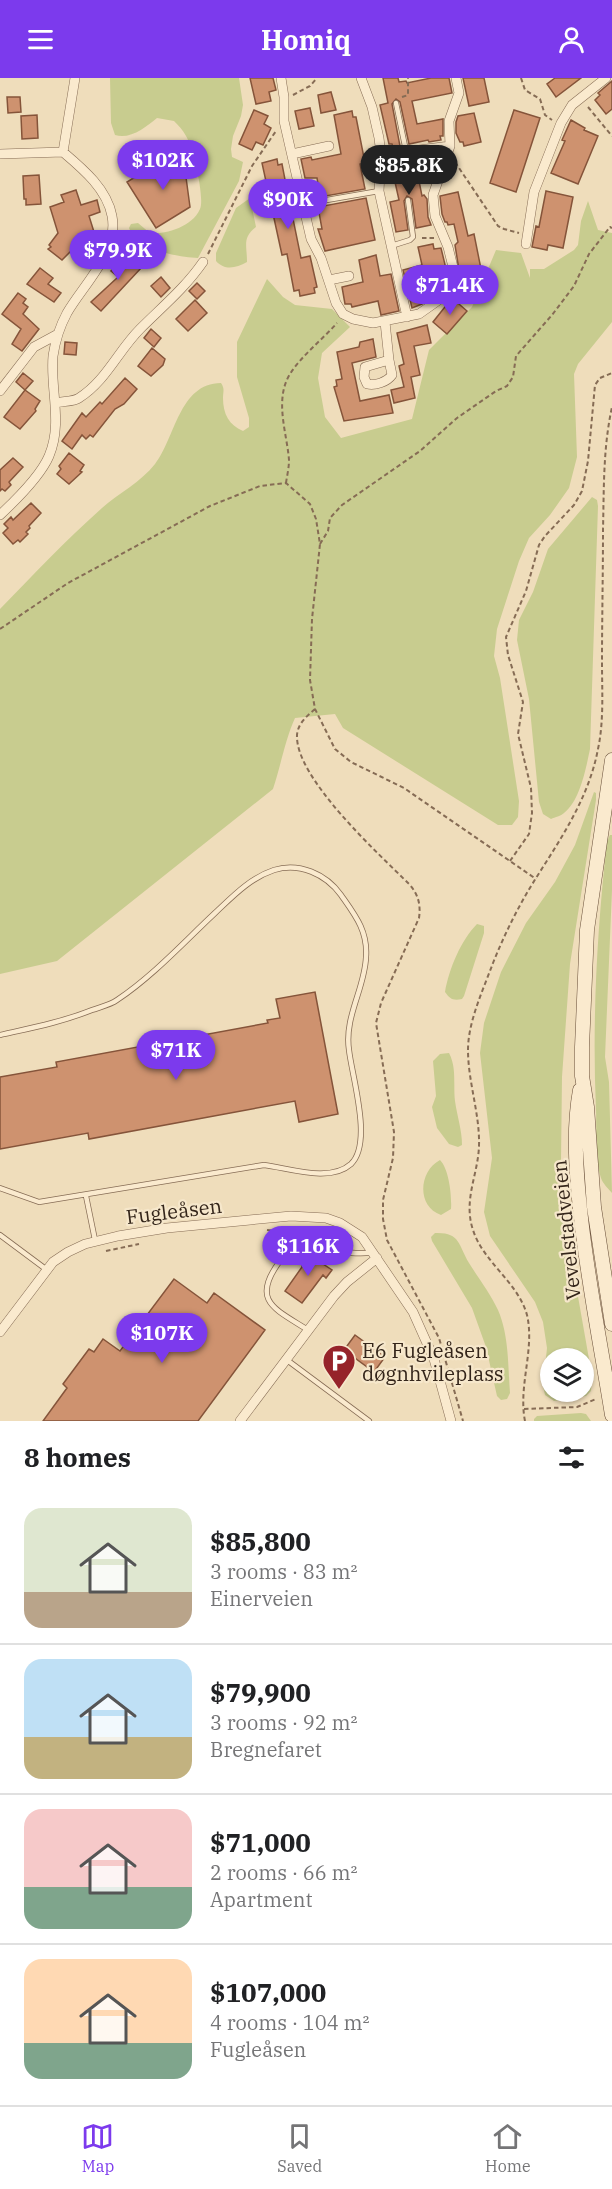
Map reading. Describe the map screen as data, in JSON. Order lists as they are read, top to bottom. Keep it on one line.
{"streets":{"main road":["Vevelstadveien"],"street":["Fugleåsen"]},"places":{"parking":["E6 Fugleåsen døgnhvileplass"]},"page":{"header":"Homiq","price":["$102K","$85.8K","$90K","$79.9K","$71.4K","$71K","$116K","$107K"],"heading":"8 homes","list":[{"name":"$85,800","note":"3 rooms · 83 m² · Einerveien"},{"name":"$79,900","note":"3 rooms · 92 m² · Bregnefaret"},{"name":"$71,000","note":"2 rooms · 66 m² · Apartment"},{"name":"$107,000","note":"4 rooms · 104 m² · Fugleåsen"}],"tabs":["Map","Saved","Home"]}}
